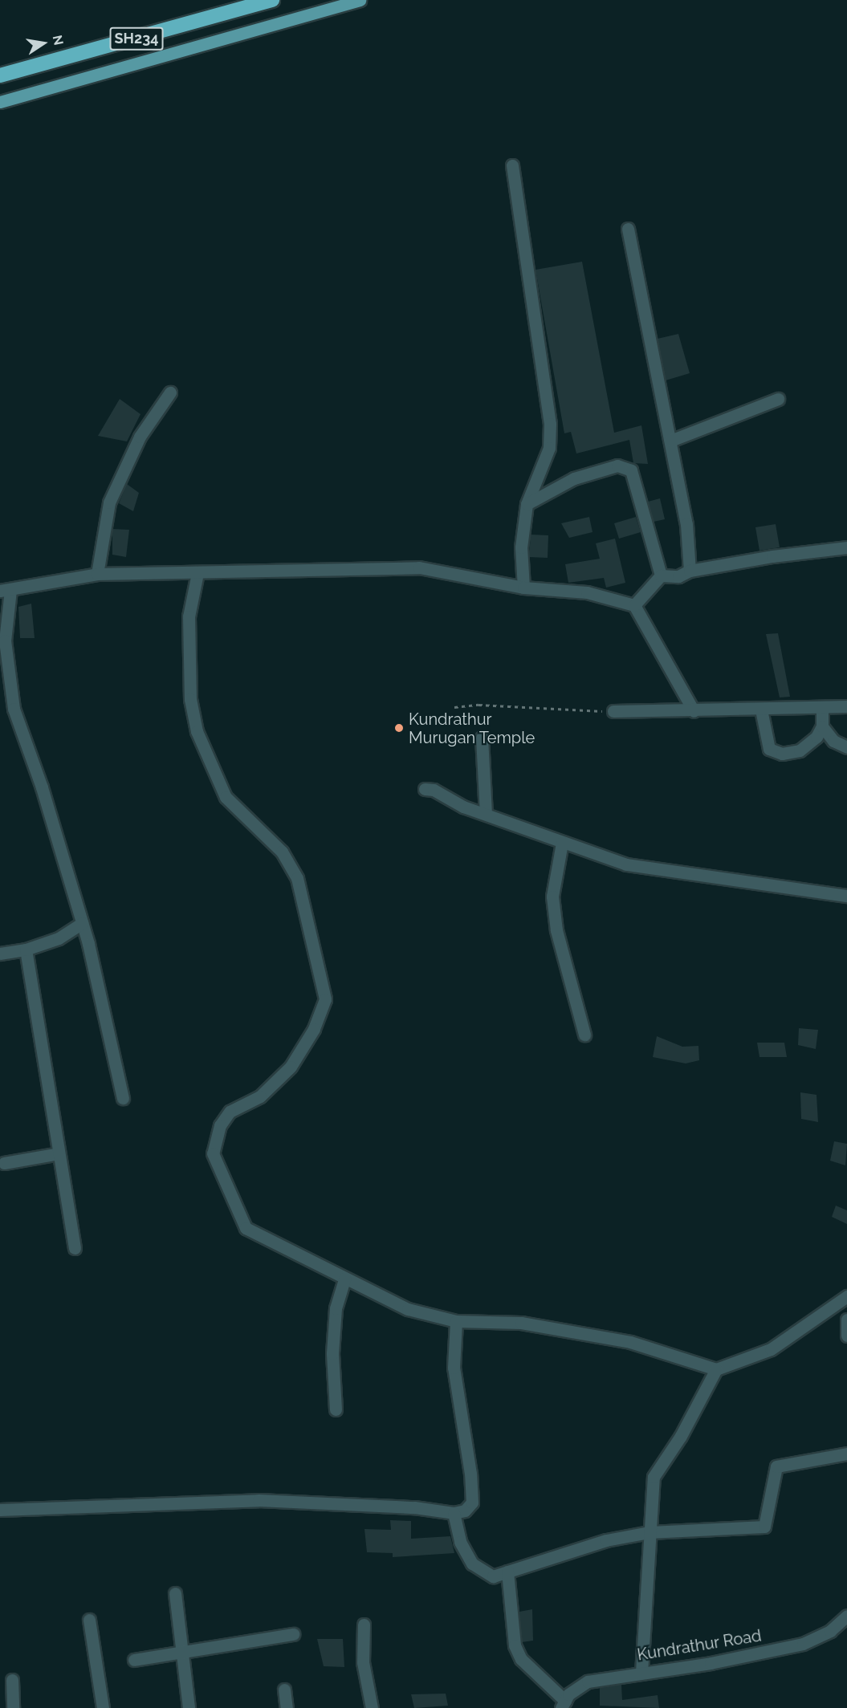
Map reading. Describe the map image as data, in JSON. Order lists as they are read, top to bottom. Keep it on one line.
{"streets":{"highway":["SH234"],"street":["Kundrathur Road"]},"places":["Kundrathur Murugan Temple"],"north":"right"}
